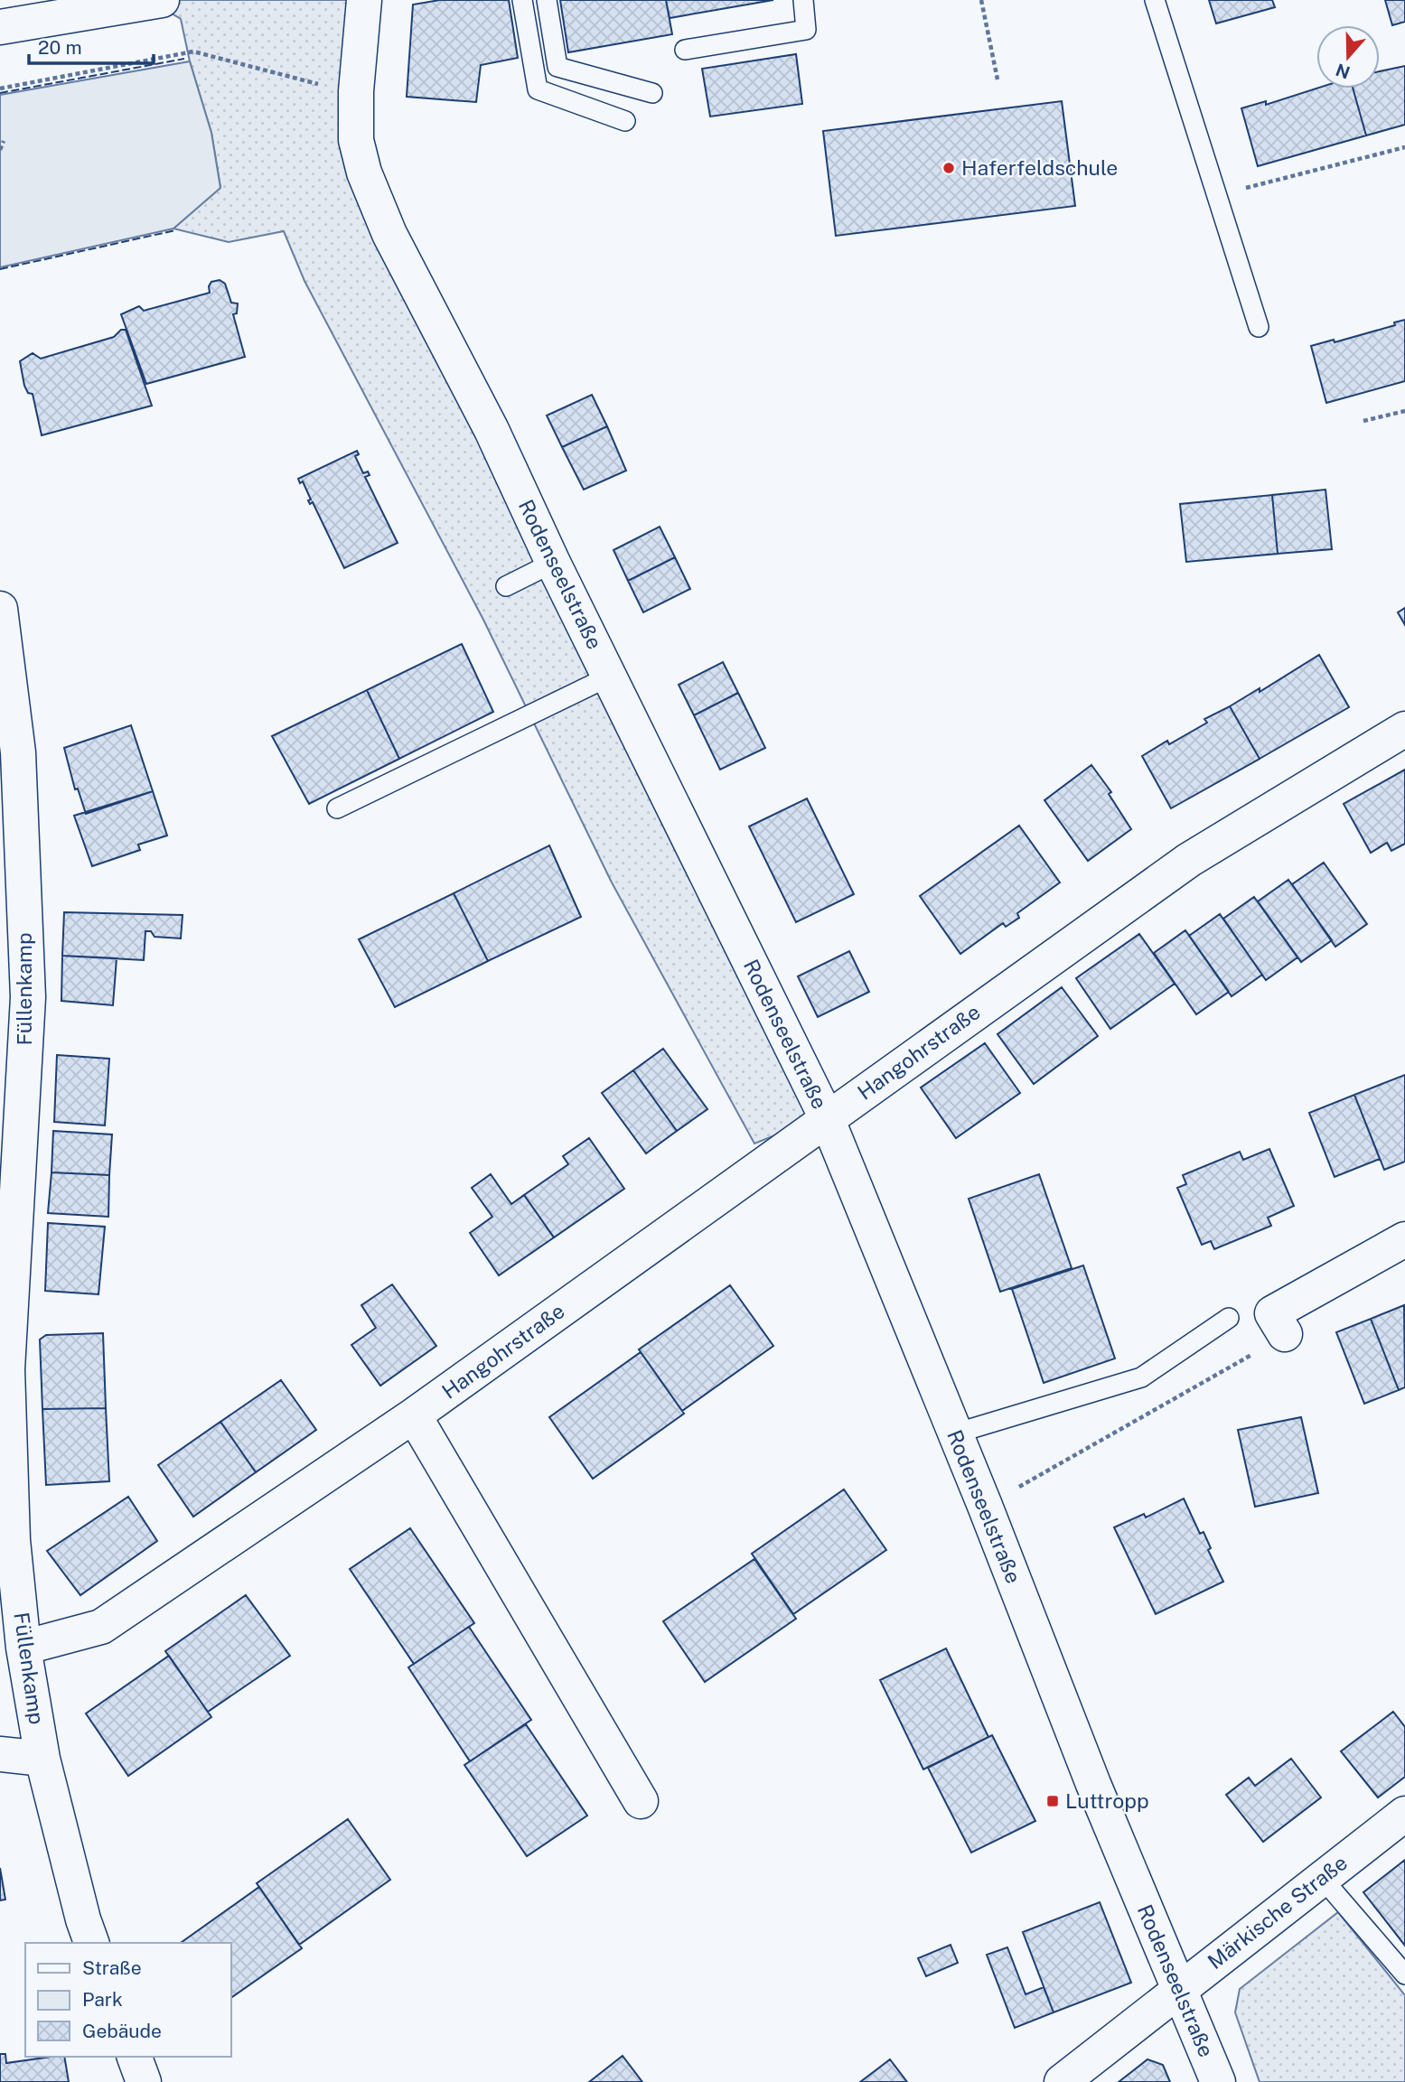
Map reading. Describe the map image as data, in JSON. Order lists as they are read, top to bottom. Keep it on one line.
{"streets":{"street":["Rodenseelstraße","Füllenkamp","Hangohrstraße","Märkische Straße"]},"crossings":[["Rodenseelstraße","Hangohrstraße"],["Rodenseelstraße","Märkische Straße"],["Füllenkamp","Hangohrstraße"]],"places":{"other":["Haferfeldschule"],"transit":["Luttropp"]},"legend":["Straße","Park","Gebäude"],"scale_bar":"20 m","north":"bottom"}
